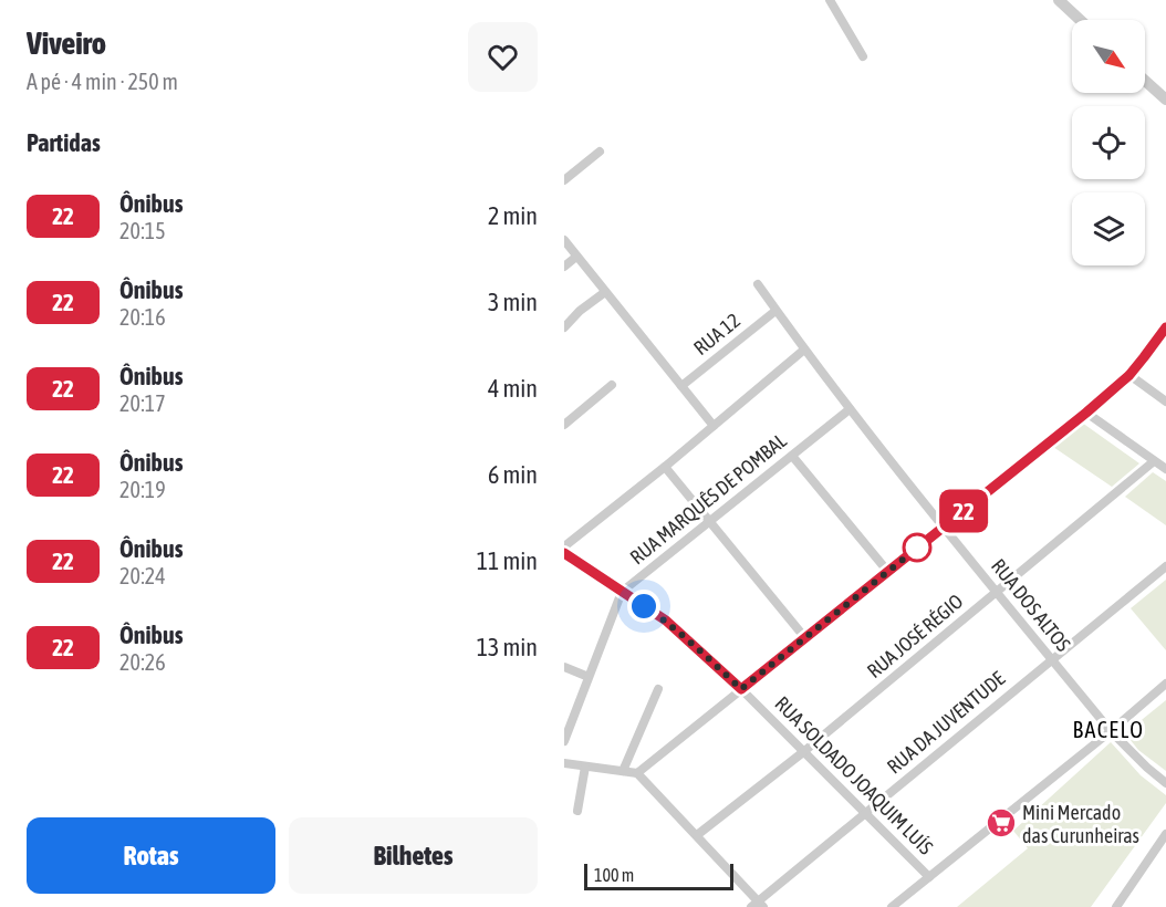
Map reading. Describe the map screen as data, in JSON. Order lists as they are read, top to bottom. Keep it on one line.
{"streets":{"street":["RUA 12","RUA MARQUÊS DE POMBAL","RUA DOS ALTOS","RUA JOSÉ RÉGIO","RUA DA JUVENTUDE","RUA SOLDADO JOAQUIM LUÍS"]},"crossings":[["RUA 12","RUA DOS ALTOS"],["RUA MARQUÊS DE POMBAL","RUA DOS ALTOS"],["RUA MARQUÊS DE POMBAL","RUA SOLDADO JOAQUIM LUÍS"],["RUA DOS ALTOS","RUA JOSÉ RÉGIO"],["RUA DOS ALTOS","RUA DA JUVENTUDE"],["RUA JOSÉ RÉGIO","RUA SOLDADO JOAQUIM LUÍS"],["RUA DA JUVENTUDE","RUA SOLDADO JOAQUIM LUÍS"]],"districts":["BACELO"],"places":{"supermarket":["Mini Mercado das Curunheiras"]},"lines":["bus line 22"],"scale_bar":"100 m","north":"bottom right","page":{"heading":[["Viveiro","A pé · 4 min · 250 m"],"Partidas"],"on_map":"22","list":[{"mark":"22","name":"Ônibus","note":"20:15","value":"2 min"},{"mark":"22","name":"Ônibus","note":"20:16","value":"3 min"},{"mark":"22","name":"Ônibus","note":"20:17","value":"4 min"},{"mark":"22","name":"Ônibus","note":"20:19","value":"6 min"},{"mark":"22","name":"Ônibus","note":"20:24","value":"11 min"},{"mark":"22","name":"Ônibus","note":"20:26","value":"13 min"}],"buttons":["Rotas","Bilhetes"],"scale":"100 m"}}
